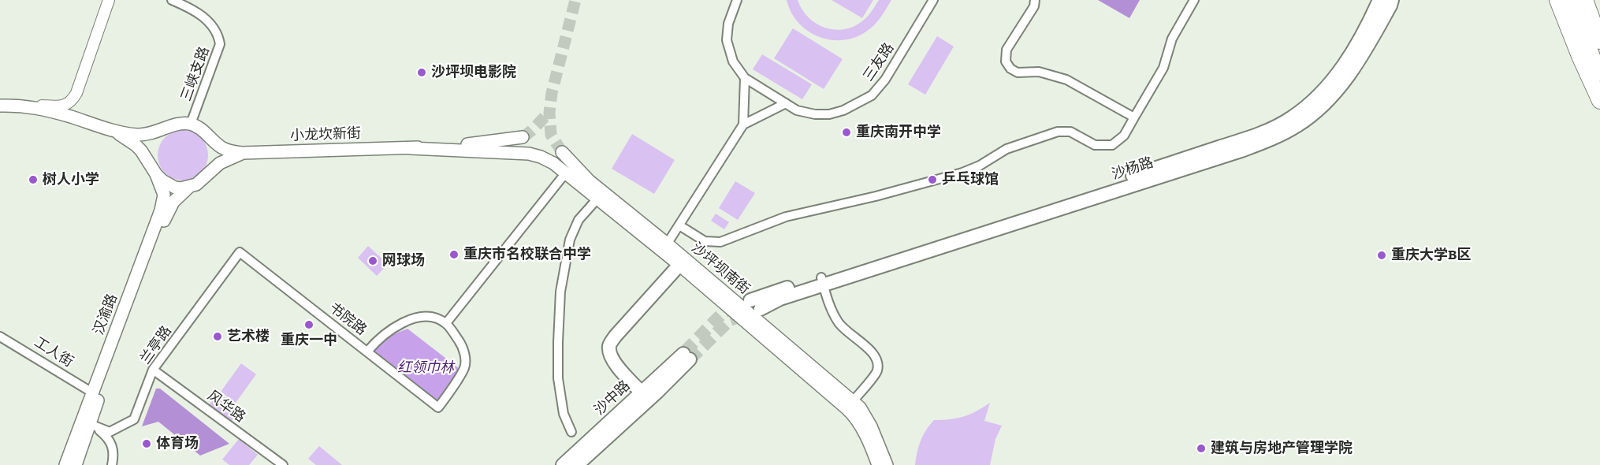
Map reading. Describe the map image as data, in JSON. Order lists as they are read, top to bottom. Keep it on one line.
{"streets":{"main road":["小龙坎新街","沙杨路","沙坪坝南街","汉渝路","沙中路"],"street":["三友路","三峡支路","书院路","兰亭路","工人街","风华路"]},"crossings":[["三峡支路","小龙坎新街"],["小龙坎新街","沙坪坝南街"],["小龙坎新街","汉渝路"],["汉渝路","兰亭路"],["汉渝路","工人街"],["书院路","兰亭路"],["兰亭路","风华路"]],"parks":["红领巾林"],"places":["沙坪坝电影院","重庆南开中学","树人小学","乒乓球馆","重庆市名校联合中学","重庆大学B区","网球场","重庆一中","艺术楼","体育场","建筑与房地产管理学院"]}
